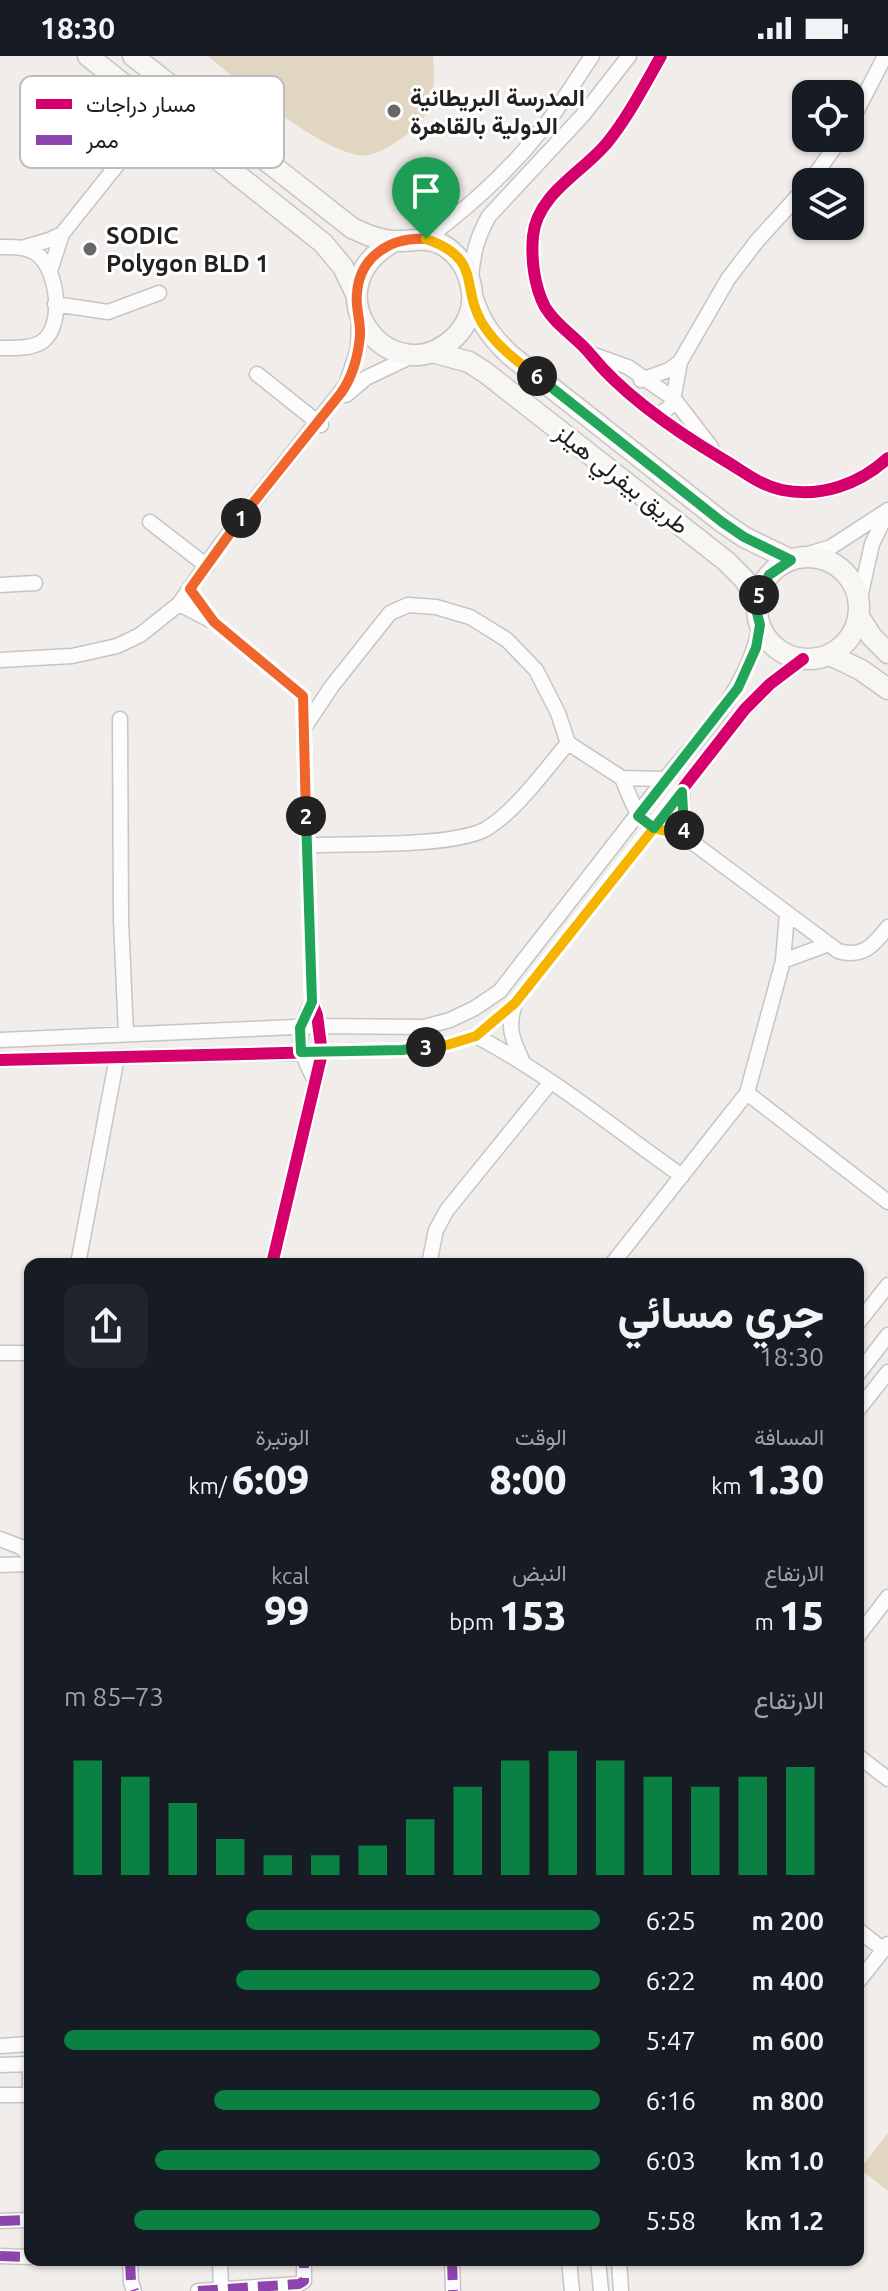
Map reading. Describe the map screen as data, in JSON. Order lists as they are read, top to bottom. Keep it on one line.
{"streets":{"street":["طريق بيفرلي هيلز"]},"places":["المدرسة البريطانية الدولية بالقاهرة","SODIC Polygon BLD 1"],"legend":["مسار دراجات","ممر"],"page":{"status":"18:30","pins":["6","1","5","2","4","3"],"heading":["جري مسائي","18:30"],"stats":[["المسافة","1.30 km"],["الوقت","8:00"],["الوتيرة","6:09 /km"],["الارتفاع","15 m"],["النبض","153 bpm"],["kcal","99"]],"chart":["الارتفاع","73–85 m"],"list":[{"name":"200 m","note":"6:25"},{"name":"400 m","note":"6:22"},{"name":"600 m","note":"5:47"},{"name":"800 m","note":"6:16"},{"name":"1.0 km","note":"6:03"},{"name":"1.2 km","note":"5:58"}]}}
